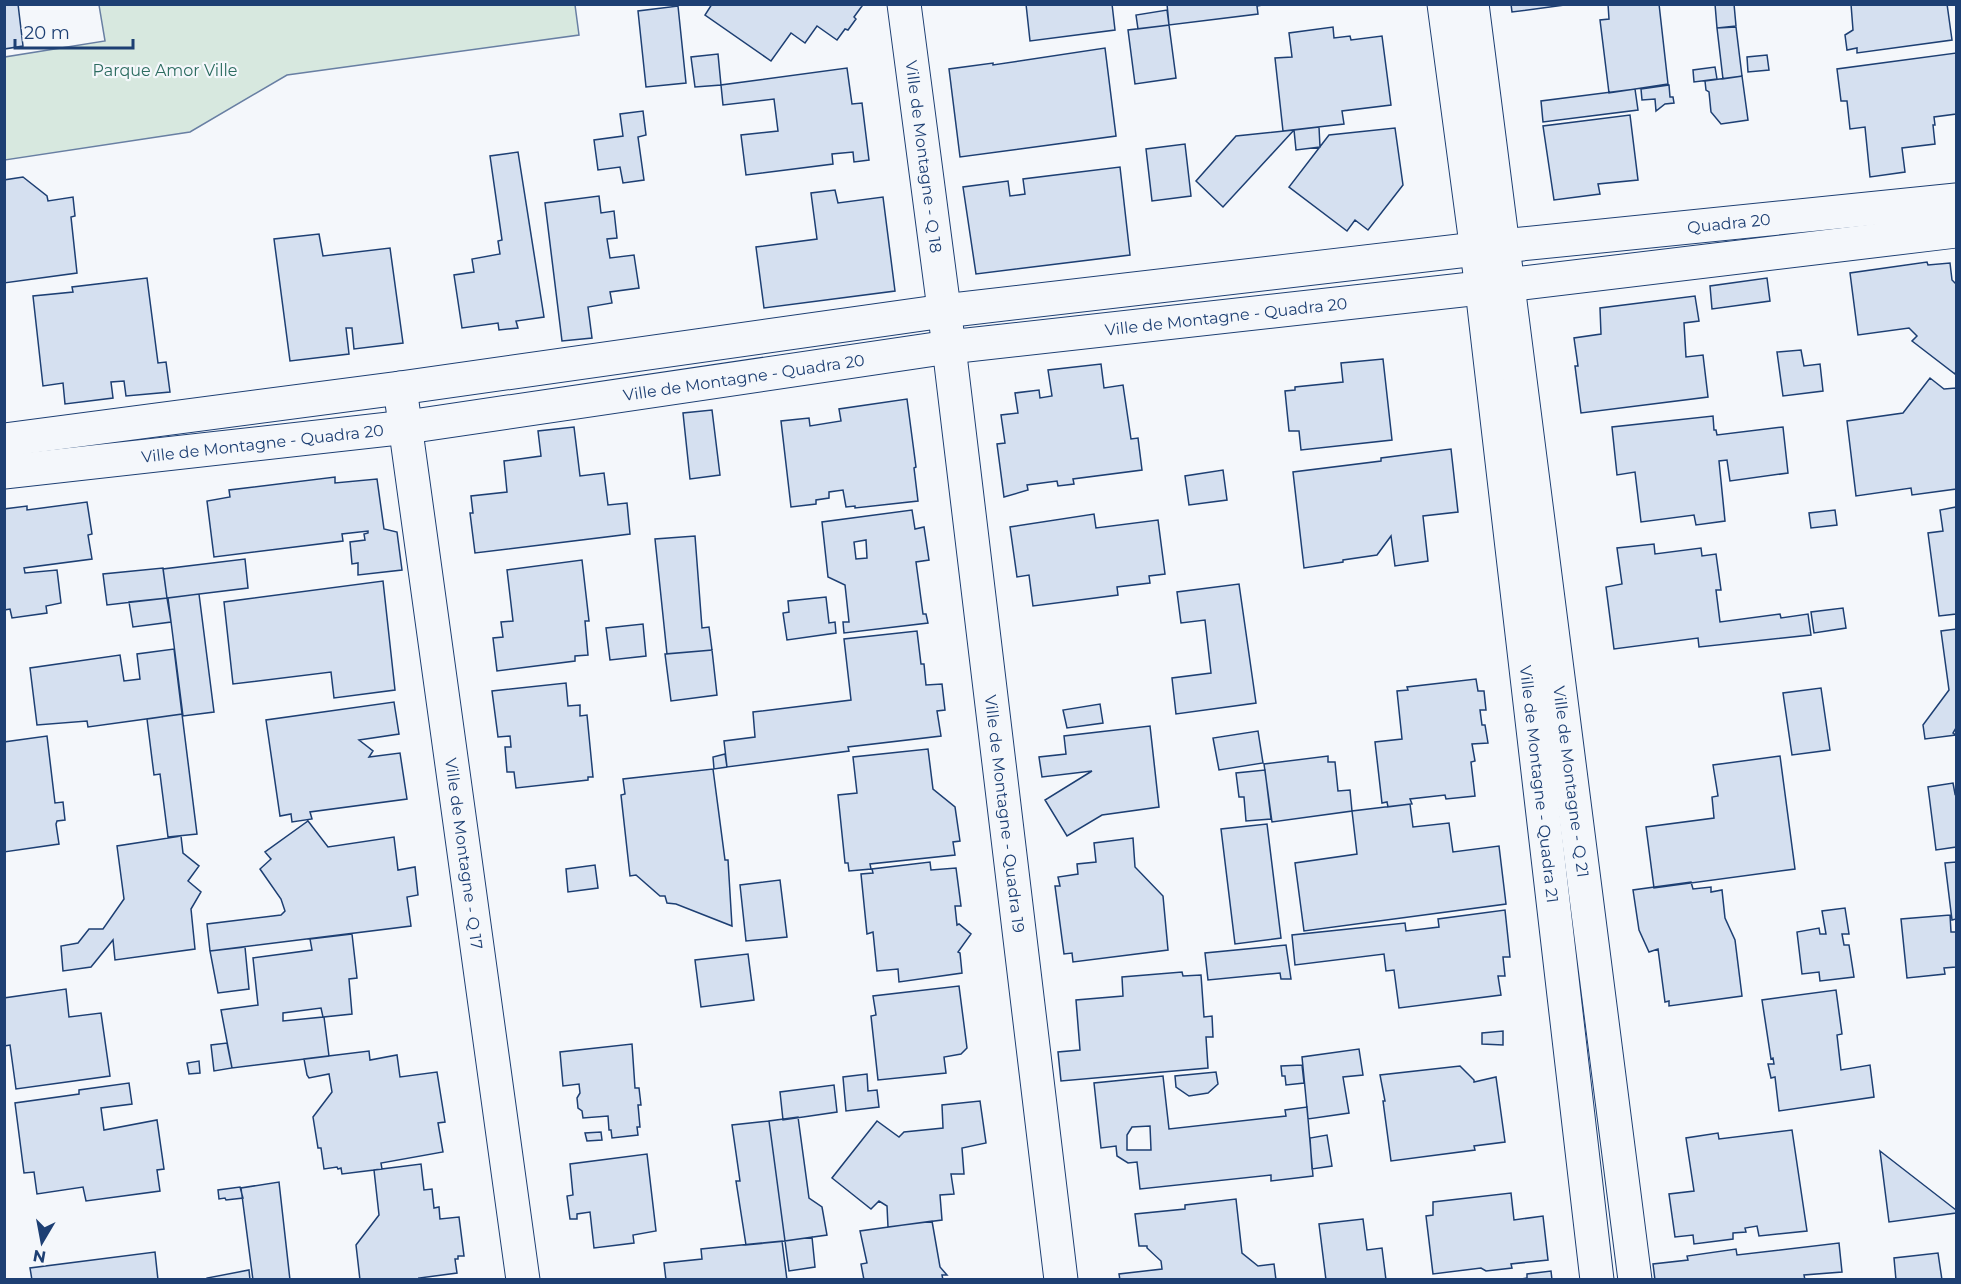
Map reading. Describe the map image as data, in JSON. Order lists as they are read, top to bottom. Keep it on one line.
{"streets":{"street":["Ville de Montagne - Q 18","Quadra 20","Ville de Montagne - Quadra 20","Ville de Montagne - Q 21","Ville de Montagne - Quadra 21","Ville de Montagne - Quadra 19","Ville de Montagne - Q 17"]},"crossings":[["Ville de Montagne - Q 18","Ville de Montagne - Quadra 20"],["Ville de Montagne - Q 18","Ville de Montagne - Quadra 19"],["Quadra 20","Ville de Montagne - Quadra 20"],["Ville de Montagne - Quadra 20","Ville de Montagne - Q 21"],["Ville de Montagne - Quadra 20","Ville de Montagne - Quadra 21"],["Ville de Montagne - Quadra 20","Ville de Montagne - Quadra 19"],["Ville de Montagne - Quadra 20","Ville de Montagne - Q 17"],["Ville de Montagne - Q 21","Ville de Montagne - Quadra 21"]],"parks":["Parque Amor Ville"],"scale_bar":"20 m","north":"bottom"}
